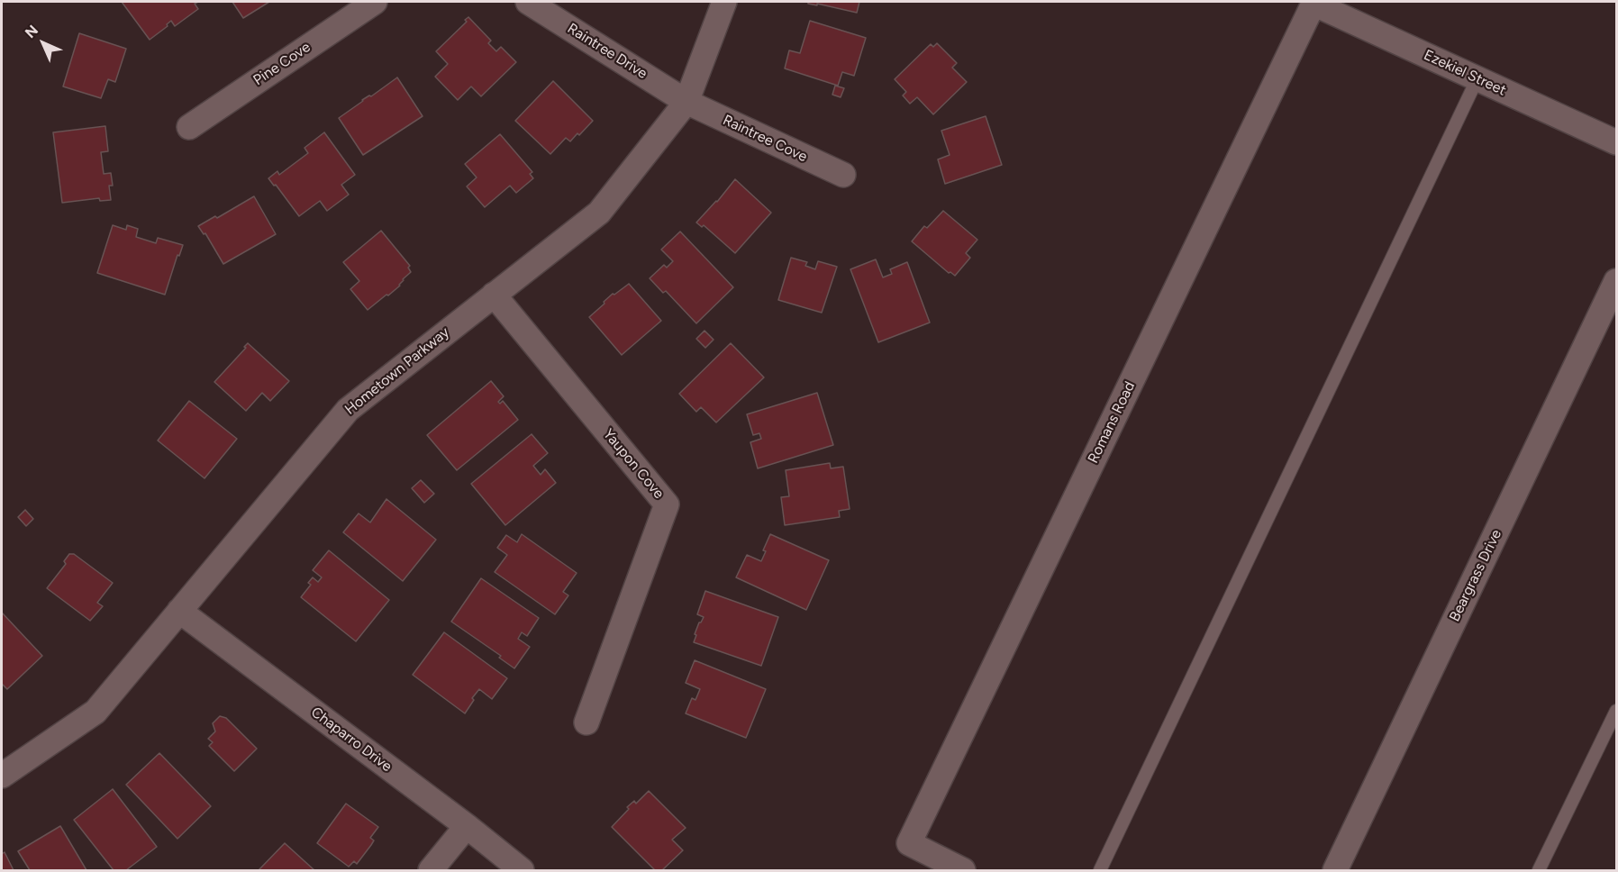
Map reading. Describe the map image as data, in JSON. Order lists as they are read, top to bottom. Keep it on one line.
{"streets":{"street":["Raintree Drive","Pine Cove","Ezekiel Street","Raintree Cove","Hometown Parkway","Romans Road","Yaupon Cove","Beargrass Drive","Chaparro Drive"]},"crossings":[["Raintree Drive","Raintree Cove"],["Raintree Drive","Hometown Parkway"],["Ezekiel Street","Romans Road"],["Raintree Cove","Hometown Parkway"],["Hometown Parkway","Yaupon Cove"],["Hometown Parkway","Chaparro Drive"]],"north":"top left"}
